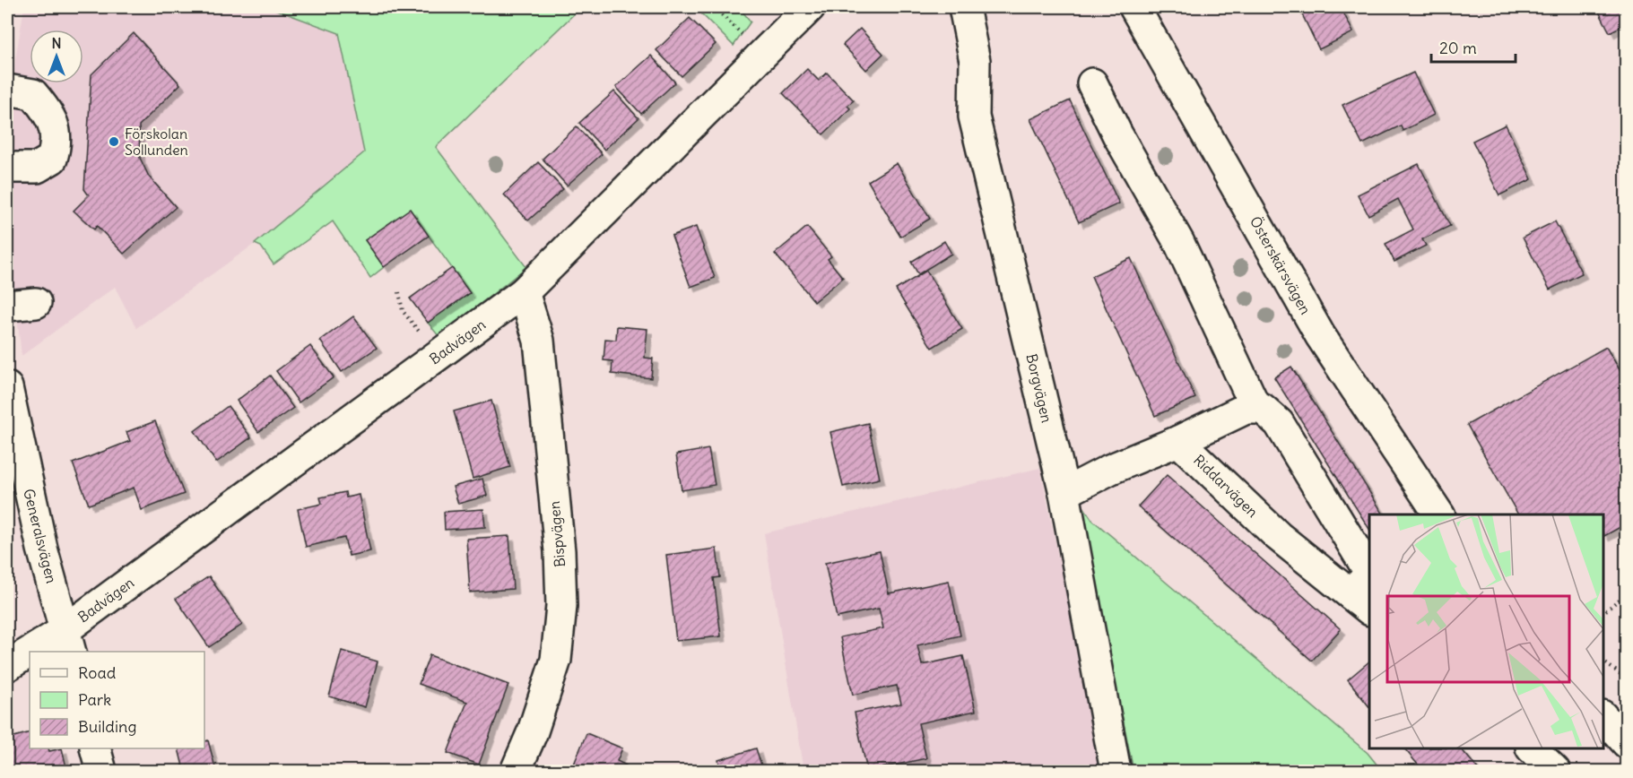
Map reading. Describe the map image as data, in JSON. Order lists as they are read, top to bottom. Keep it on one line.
{"streets":{"street":["Österskärsvägen","Badvägen","Borgvägen","Riddarvägen","Bispvägen","Generalsvägen"]},"crossings":[["Badvägen","Bispvägen"],["Badvägen","Generalsvägen"]],"places":["Förskolan Sollunden"],"legend":["Road","Park","Building"],"scale_bar":"20 m","north":"top"}
